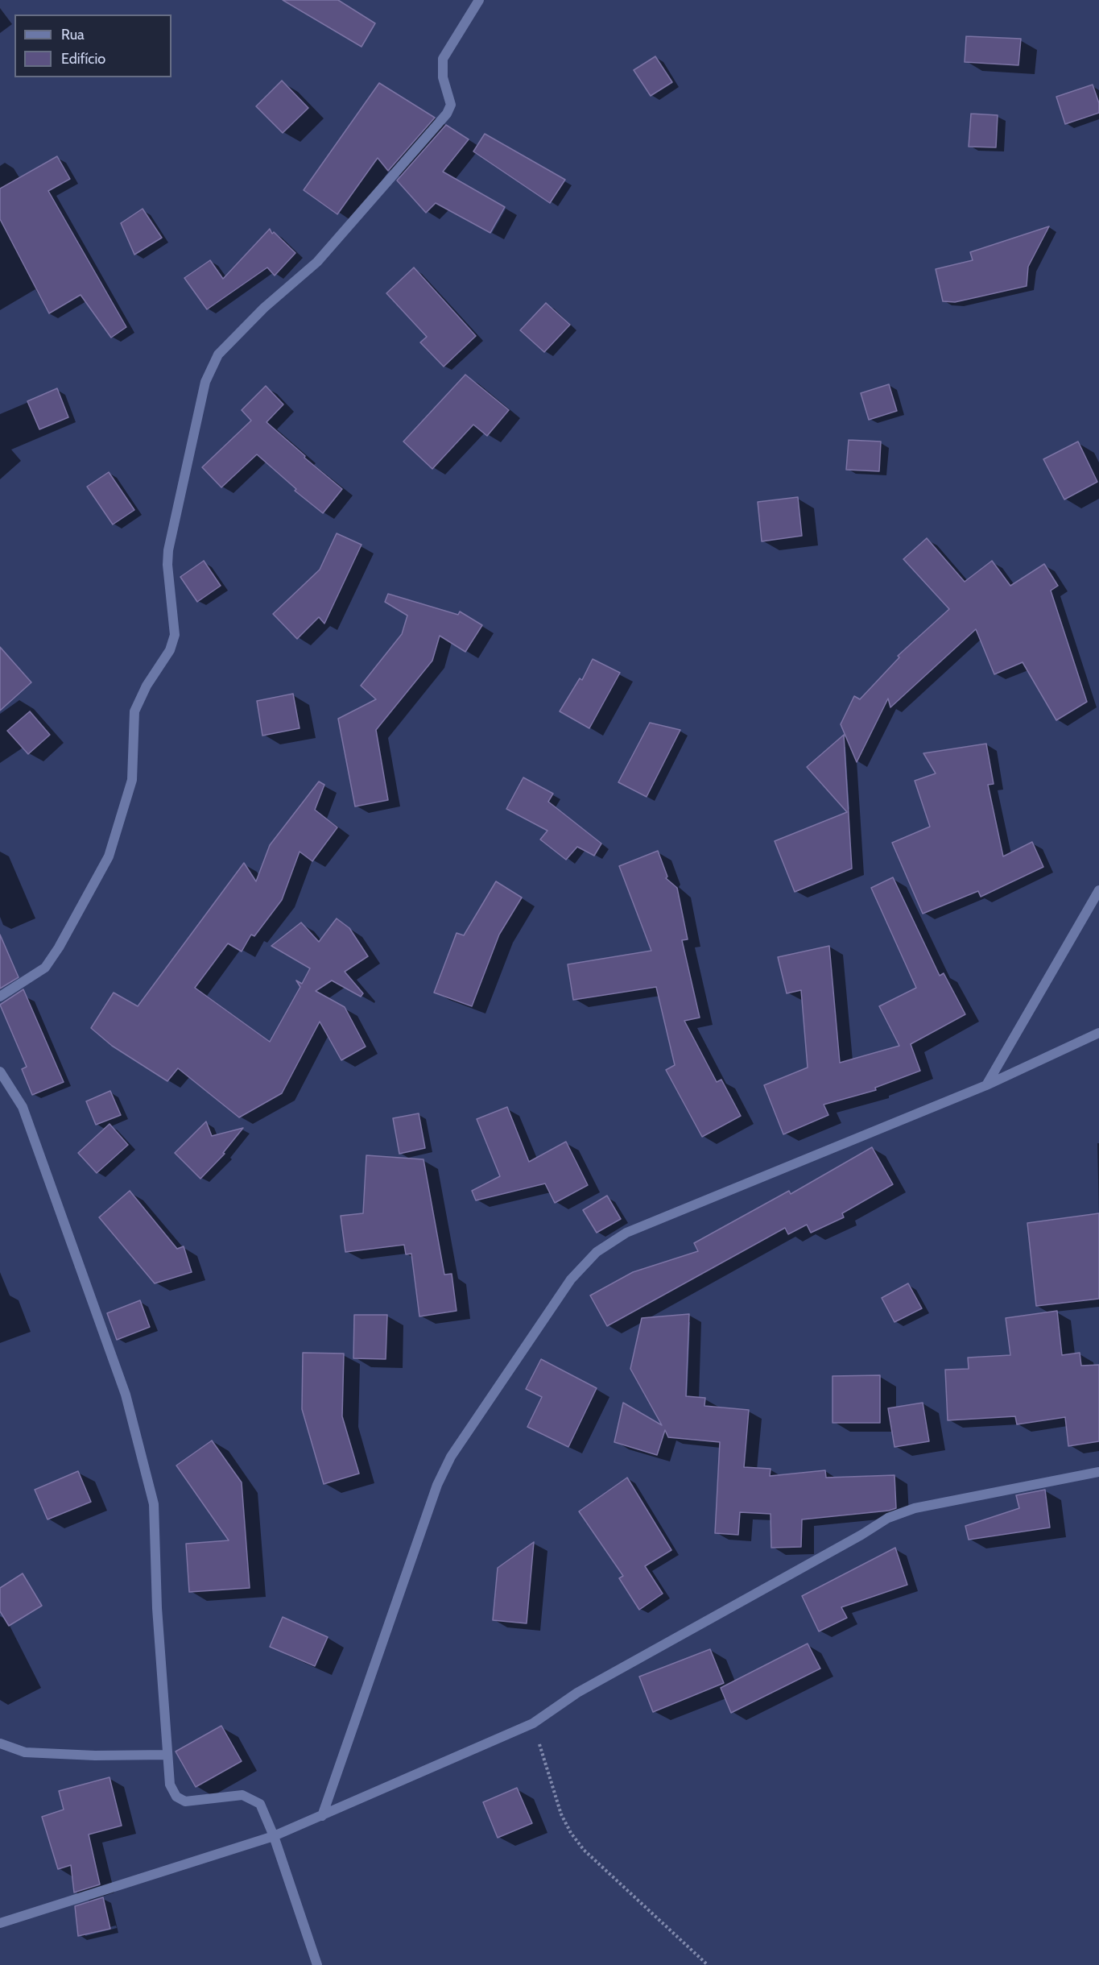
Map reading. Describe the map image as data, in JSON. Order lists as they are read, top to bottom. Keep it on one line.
{"legend":["Rua","Edifício"]}
